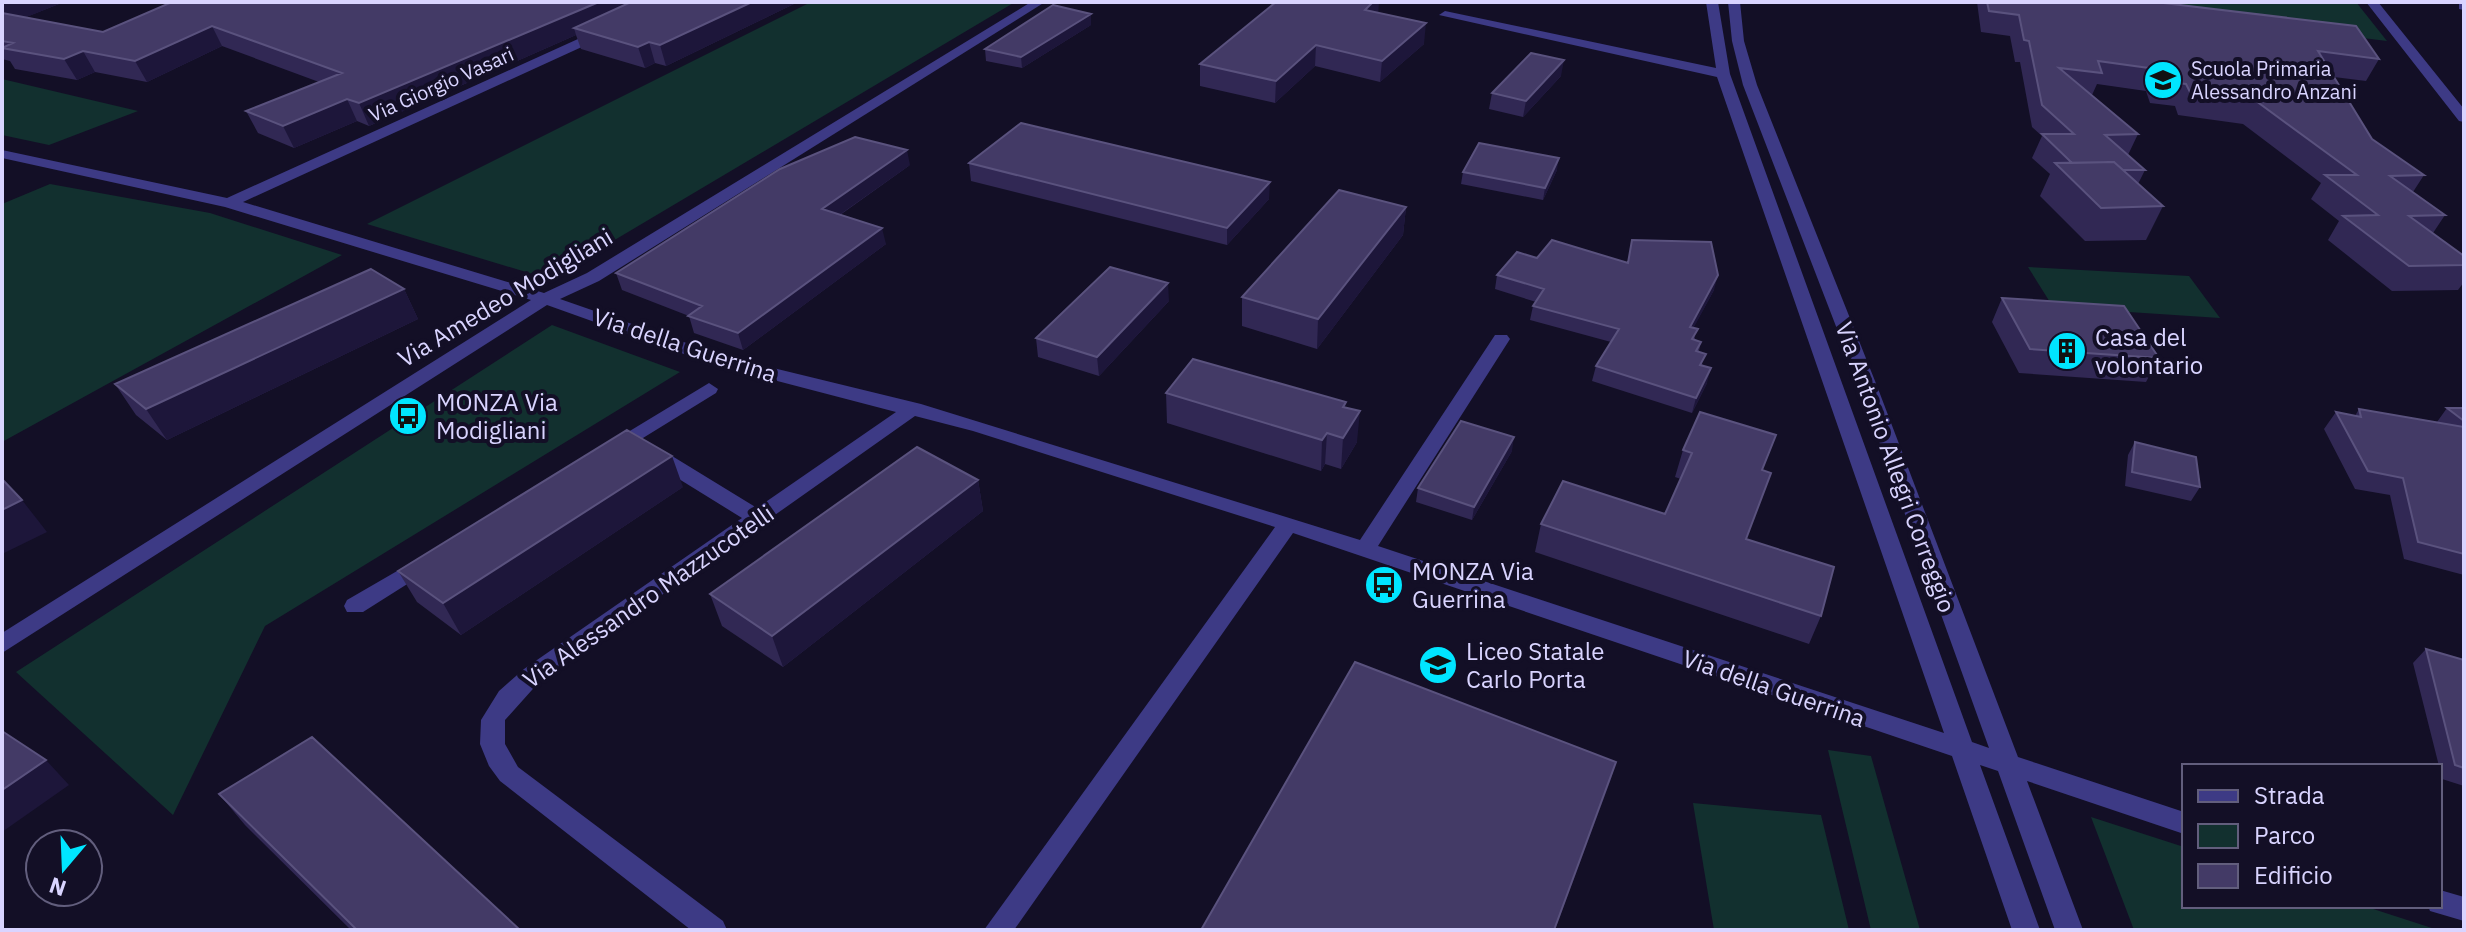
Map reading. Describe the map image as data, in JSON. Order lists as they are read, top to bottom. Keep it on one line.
{"streets":{"street":["Via Giorgio Vasari","Via Amedeo Modigliani","Via della Guerrina","Via Antonio Allegri Correggio","Via Alessandro Mazzucotelli"]},"crossings":[["Via Giorgio Vasari","Via della Guerrina"],["Via Amedeo Modigliani","Via della Guerrina"],["Via della Guerrina","Via Antonio Allegri Correggio"],["Via della Guerrina","Via Alessandro Mazzucotelli"]],"places":{"school or university":["Scuola Primaria Alessandro Anzani","Liceo Statale Carlo Porta"],"building":["Casa del volontario"],"bus stop":["MONZA Via Modigliani","MONZA Via Guerrina"]},"legend":["Strada","Parco","Edificio"],"north":"bottom"}
